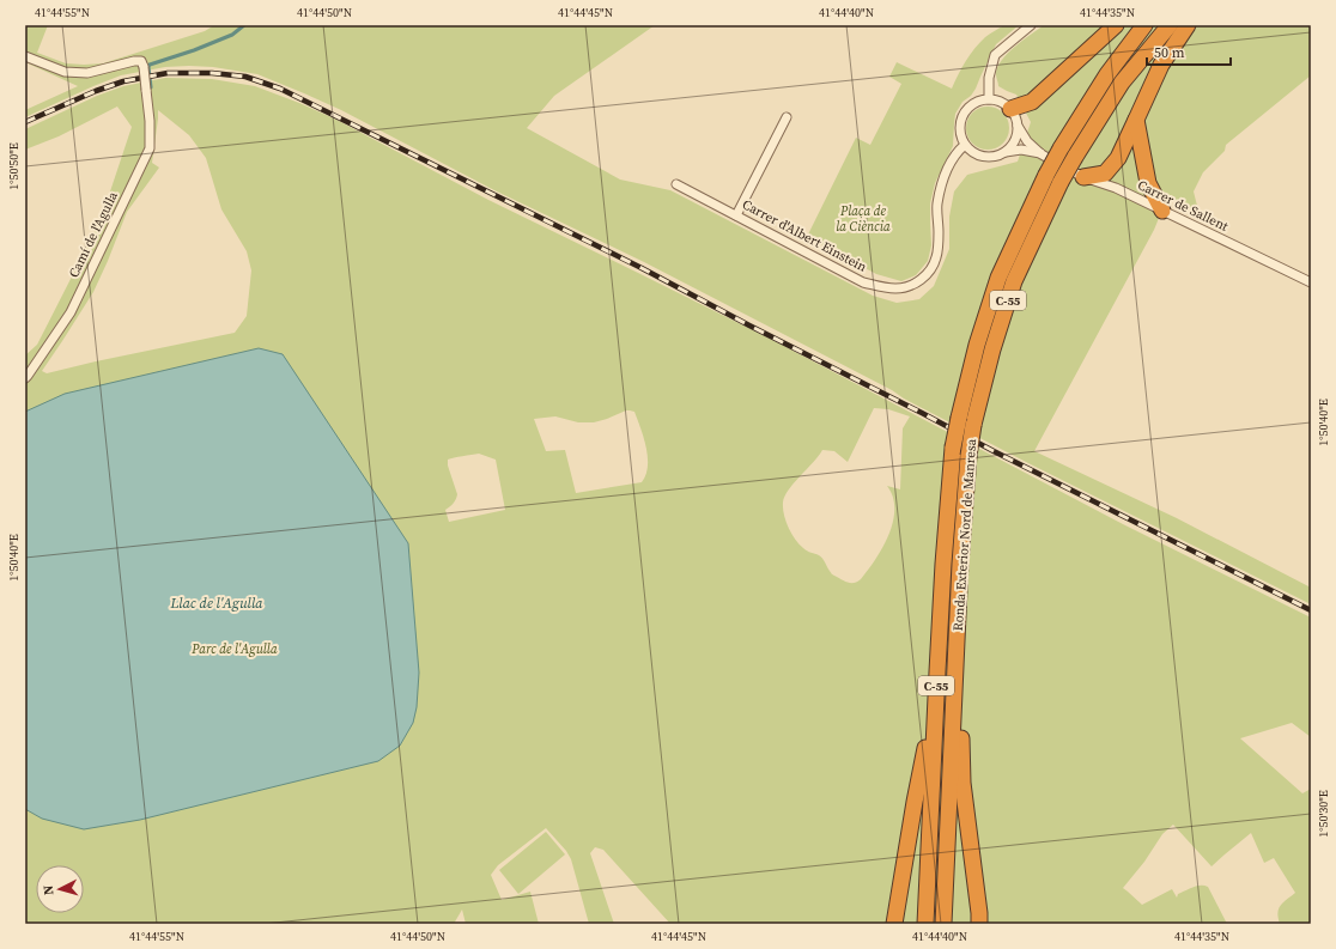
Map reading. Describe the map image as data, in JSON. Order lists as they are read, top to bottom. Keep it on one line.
{"streets":{"highway":["C-55","Ronda Exterior Nord de Manresa"],"street":["Carrer de Sallent","Camí de l'Agulla","Carrer d'Albert Einstein"]},"crossings":[["Carrer de Sallent","Carrer d'Albert Einstein"]],"water":["Llac de l'Agulla"],"parks":["Plaça de la Ciència","Parc de l'Agulla"],"scale_bar":"50 m","north":"left","coordinates":["41°44'55\"N","41°44'50\"N","41°44'45\"N","41°44'40\"N","41°44'35\"N","1°50'50\"E","1°50'40\"E","1°50'30\"E"]}
